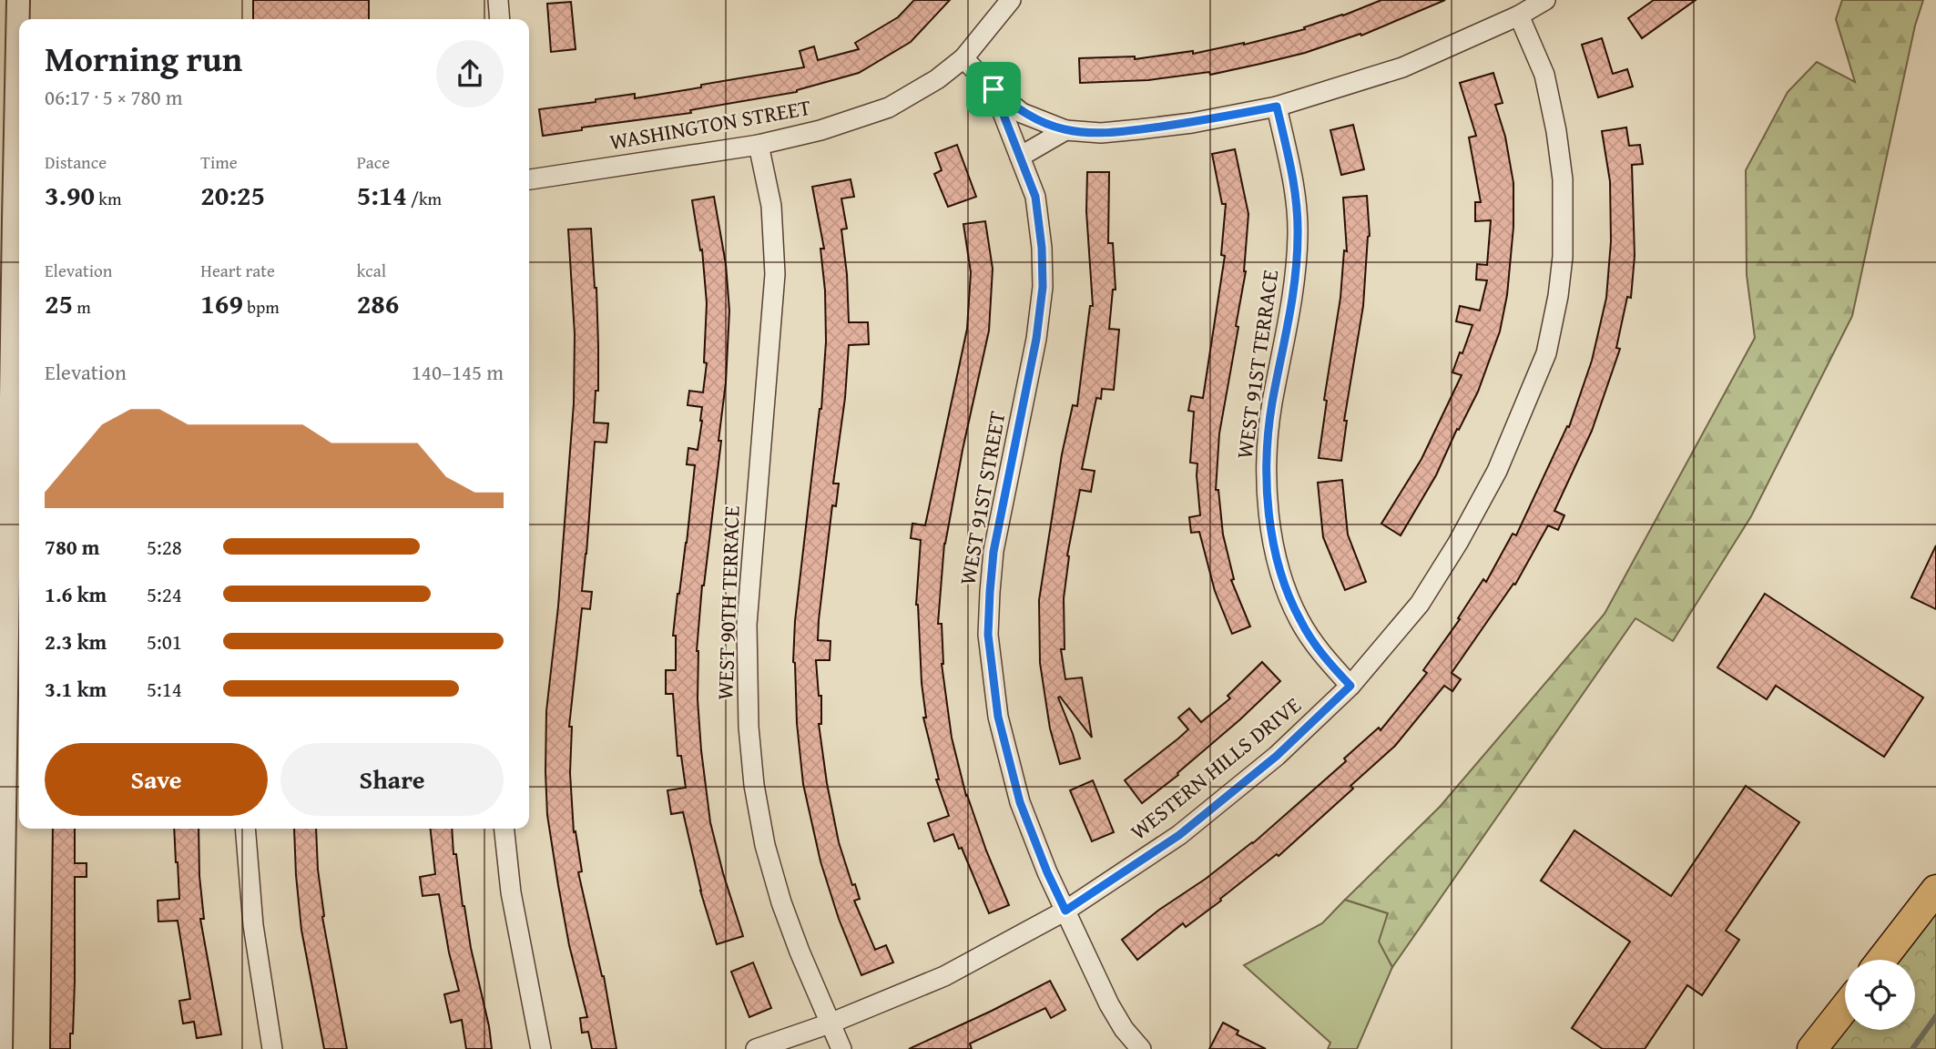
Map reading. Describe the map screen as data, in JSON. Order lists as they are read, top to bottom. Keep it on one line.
{"streets":{"street":["WASHINGTON STREET","WEST 91ST TERRACE","WEST 91ST STREET","WEST 90TH TERRACE","WESTERN HILLS DRIVE"]},"crossings":[["WASHINGTON STREET","WEST 91ST STREET"],["WASHINGTON STREET","WEST 90TH TERRACE"],["WEST 91ST TERRACE","WESTERN HILLS DRIVE"],["WEST 91ST STREET","WESTERN HILLS DRIVE"],["WEST 90TH TERRACE","WESTERN HILLS DRIVE"]],"page":{"heading":["Morning run","06:17 · 5 × 780 m"],"stats":[["Distance","3.90 km"],["Time","20:25"],["Pace","5:14 /km"],["Elevation","25 m"],["Heart rate","169 bpm"],["kcal","286"]],"chart":["Elevation","140–145 m"],"list":[{"name":"780 m","note":"5:28"},{"name":"1.6 km","note":"5:24"},{"name":"2.3 km","note":"5:01"},{"name":"3.1 km","note":"5:14"}],"buttons":["Save","Share"]}}
